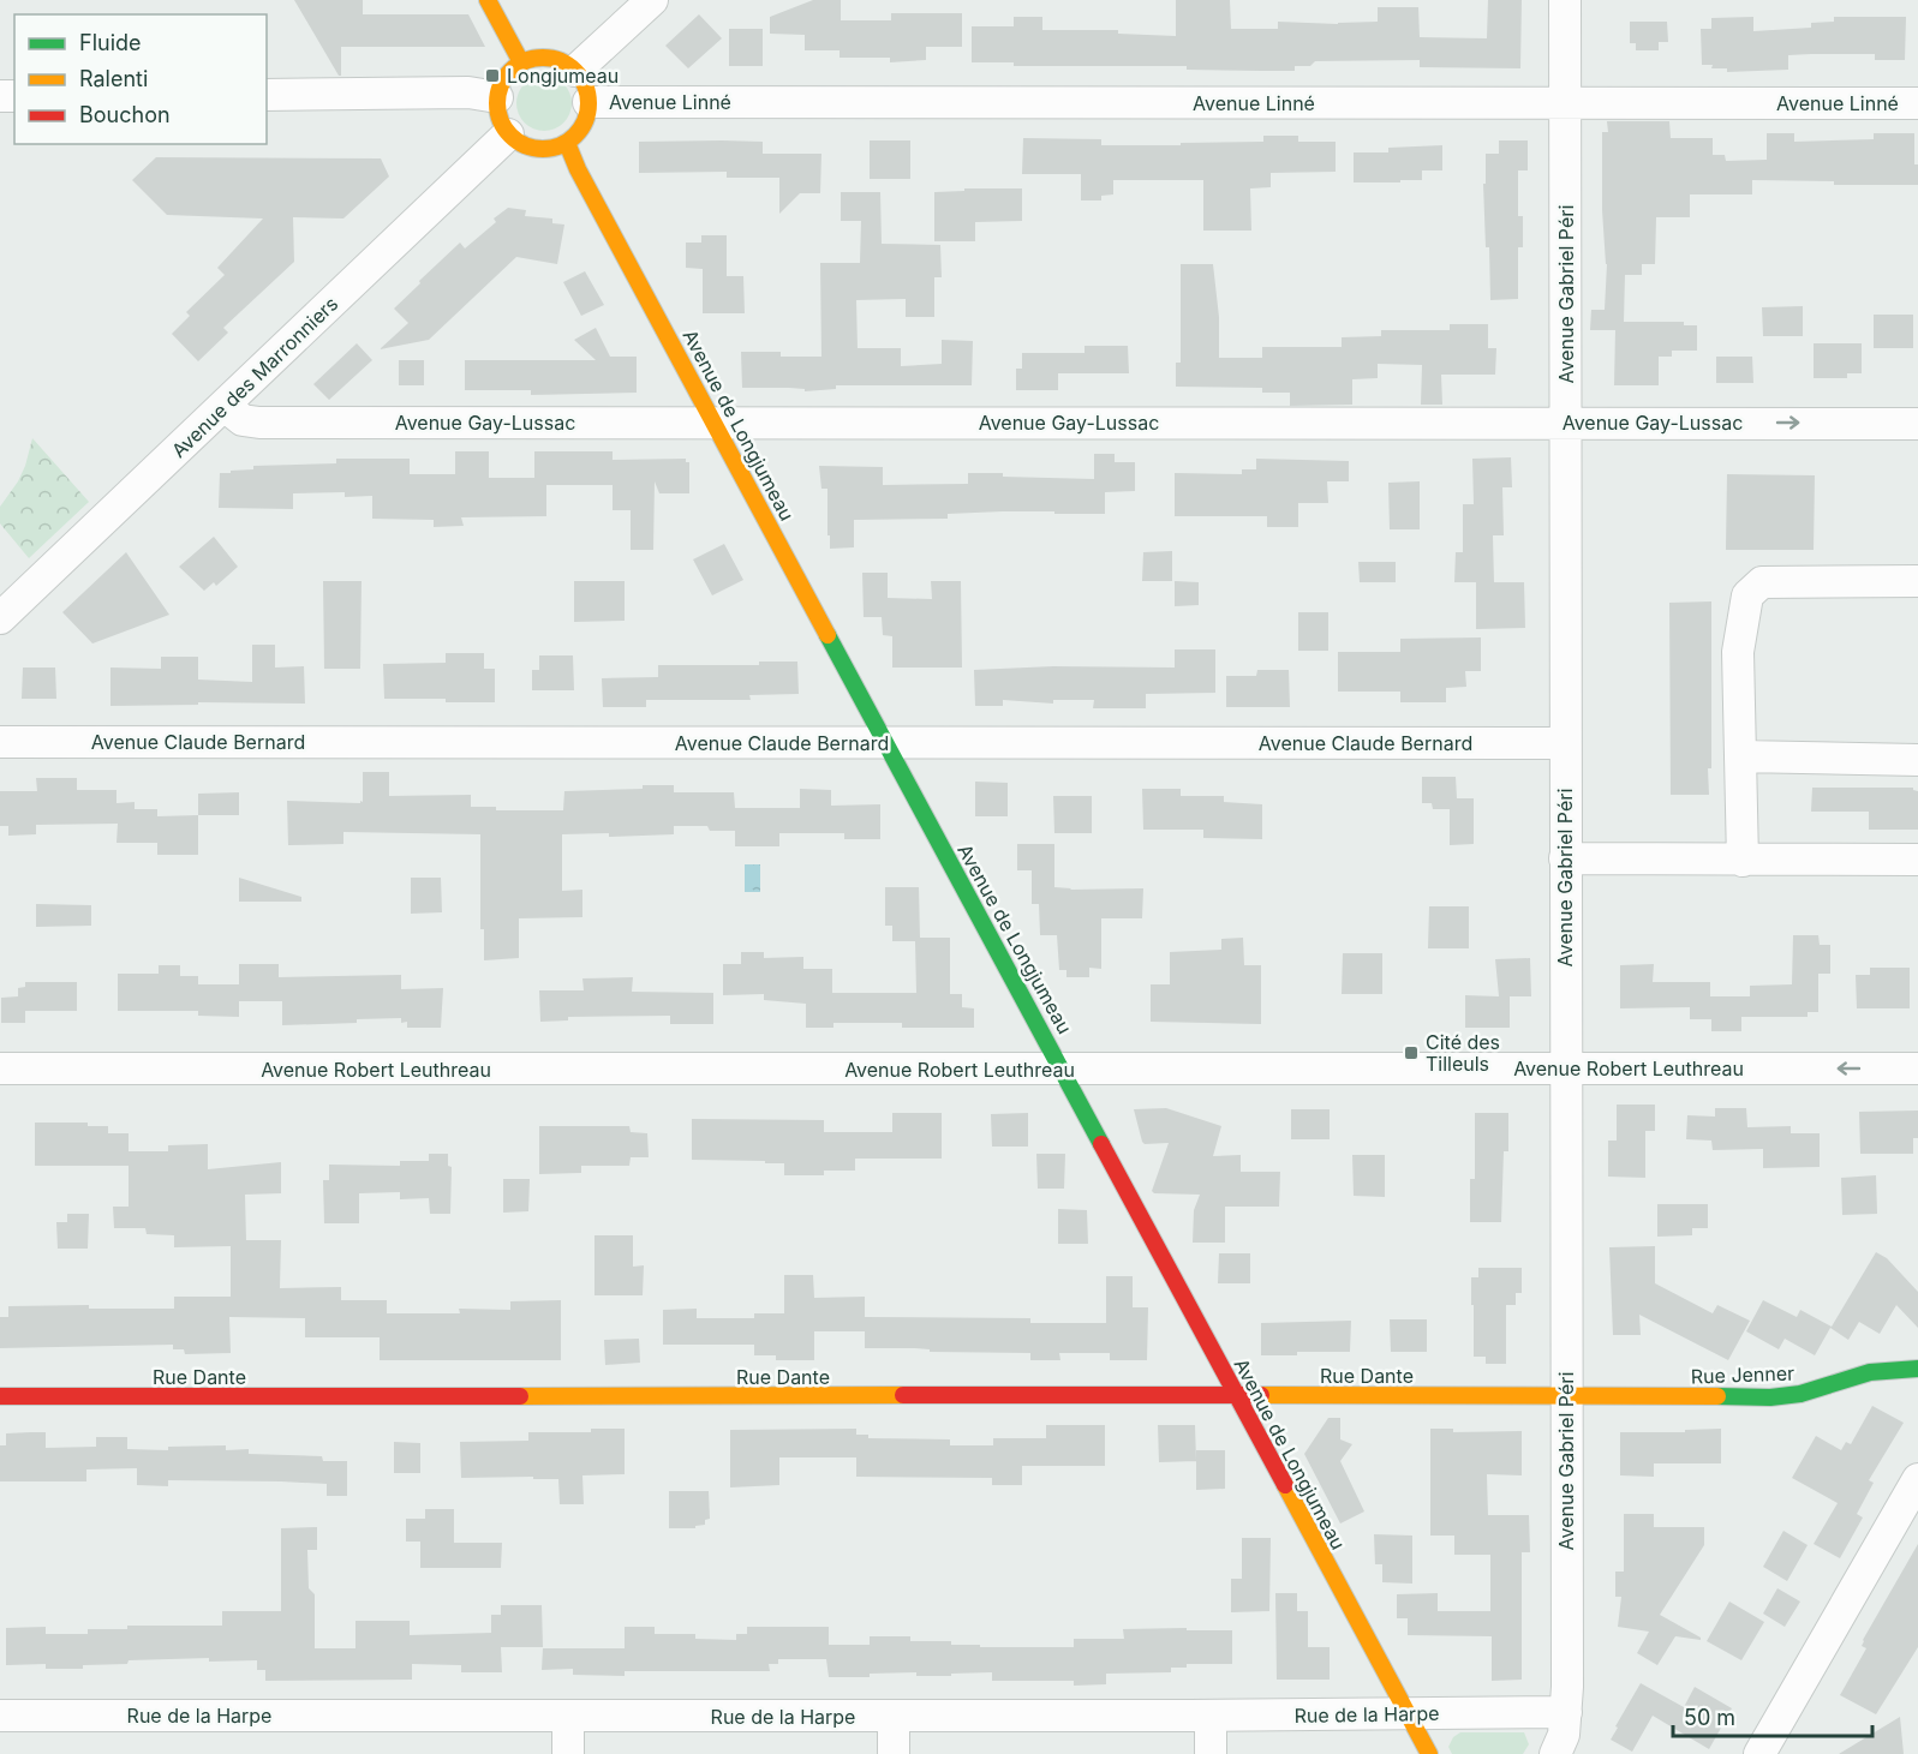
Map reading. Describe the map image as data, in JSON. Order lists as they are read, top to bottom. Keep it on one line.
{"streets":{"street":["Avenue Linné","Avenue Gabriel Péri","Avenue des Marronniers","Avenue Gay-Lussac","Avenue de Longjumeau","Avenue Claude Bernard","Avenue Robert Leuthreau","Rue Jenner","Rue Dante","Rue de la Harpe"]},"crossings":[["Avenue Linné","Avenue Gabriel Péri"],["Avenue Linné","Avenue des Marronniers"],["Avenue Linné","Avenue de Longjumeau"],["Avenue Gabriel Péri","Avenue Gay-Lussac"],["Avenue Gabriel Péri","Avenue Claude Bernard"],["Avenue Gabriel Péri","Avenue Robert Leuthreau"],["Avenue Gabriel Péri","Rue Jenner"],["Avenue Gabriel Péri","Rue Dante"],["Avenue Gabriel Péri","Rue de la Harpe"],["Avenue des Marronniers","Avenue Gay-Lussac"],["Avenue des Marronniers","Avenue de Longjumeau"],["Avenue Gay-Lussac","Avenue de Longjumeau"],["Avenue de Longjumeau","Avenue Claude Bernard"],["Avenue de Longjumeau","Avenue Robert Leuthreau"],["Avenue de Longjumeau","Rue Dante"],["Avenue de Longjumeau","Rue de la Harpe"],["Rue Jenner","Rue Dante"]],"places":{"transit":["Longjumeau","Cité des Tilleuls"]},"legend":["Fluide","Ralenti","Bouchon"],"scale_bar":"50 m"}
